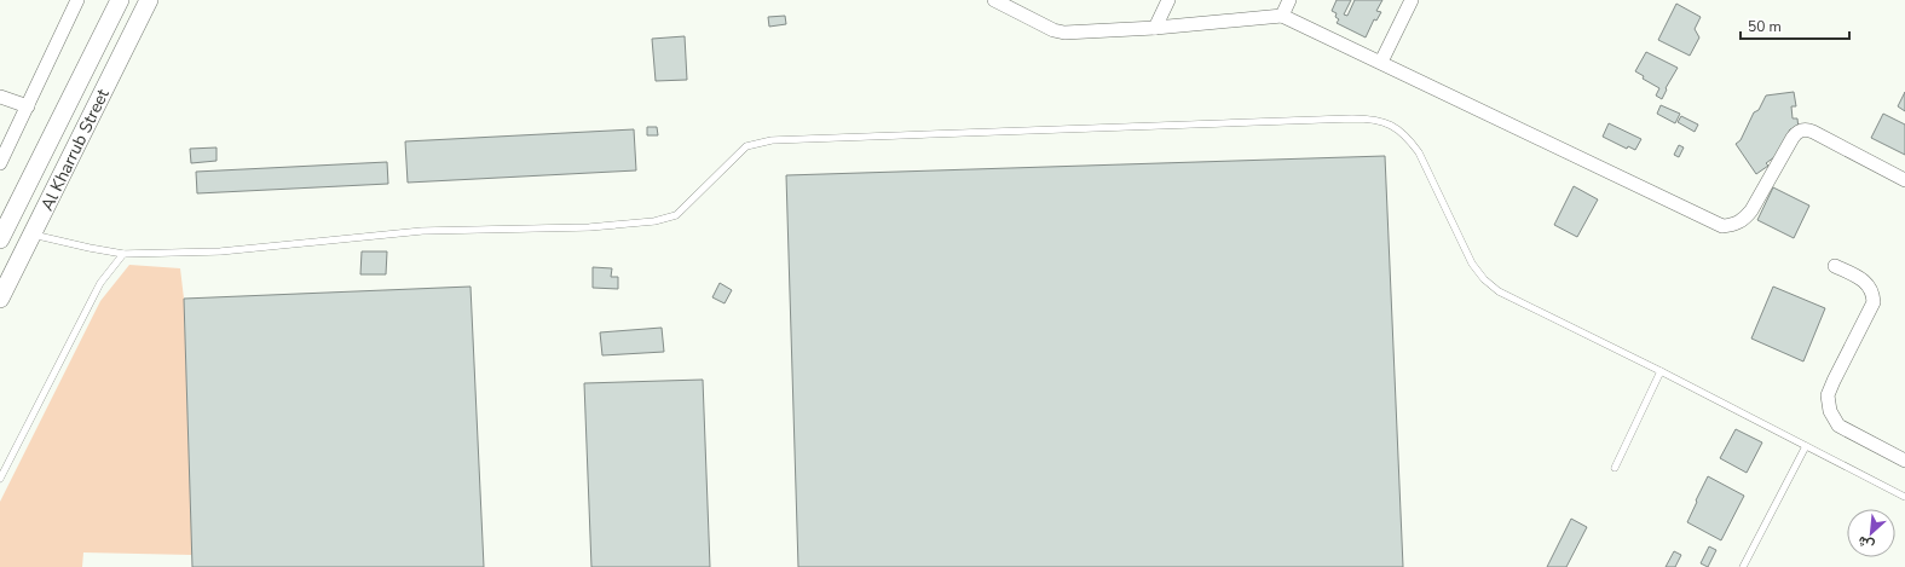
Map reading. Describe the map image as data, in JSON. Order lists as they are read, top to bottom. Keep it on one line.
{"streets":{"main road":["Al Kharrub Street"]},"scale_bar":"50 m","north":"bottom left"}
